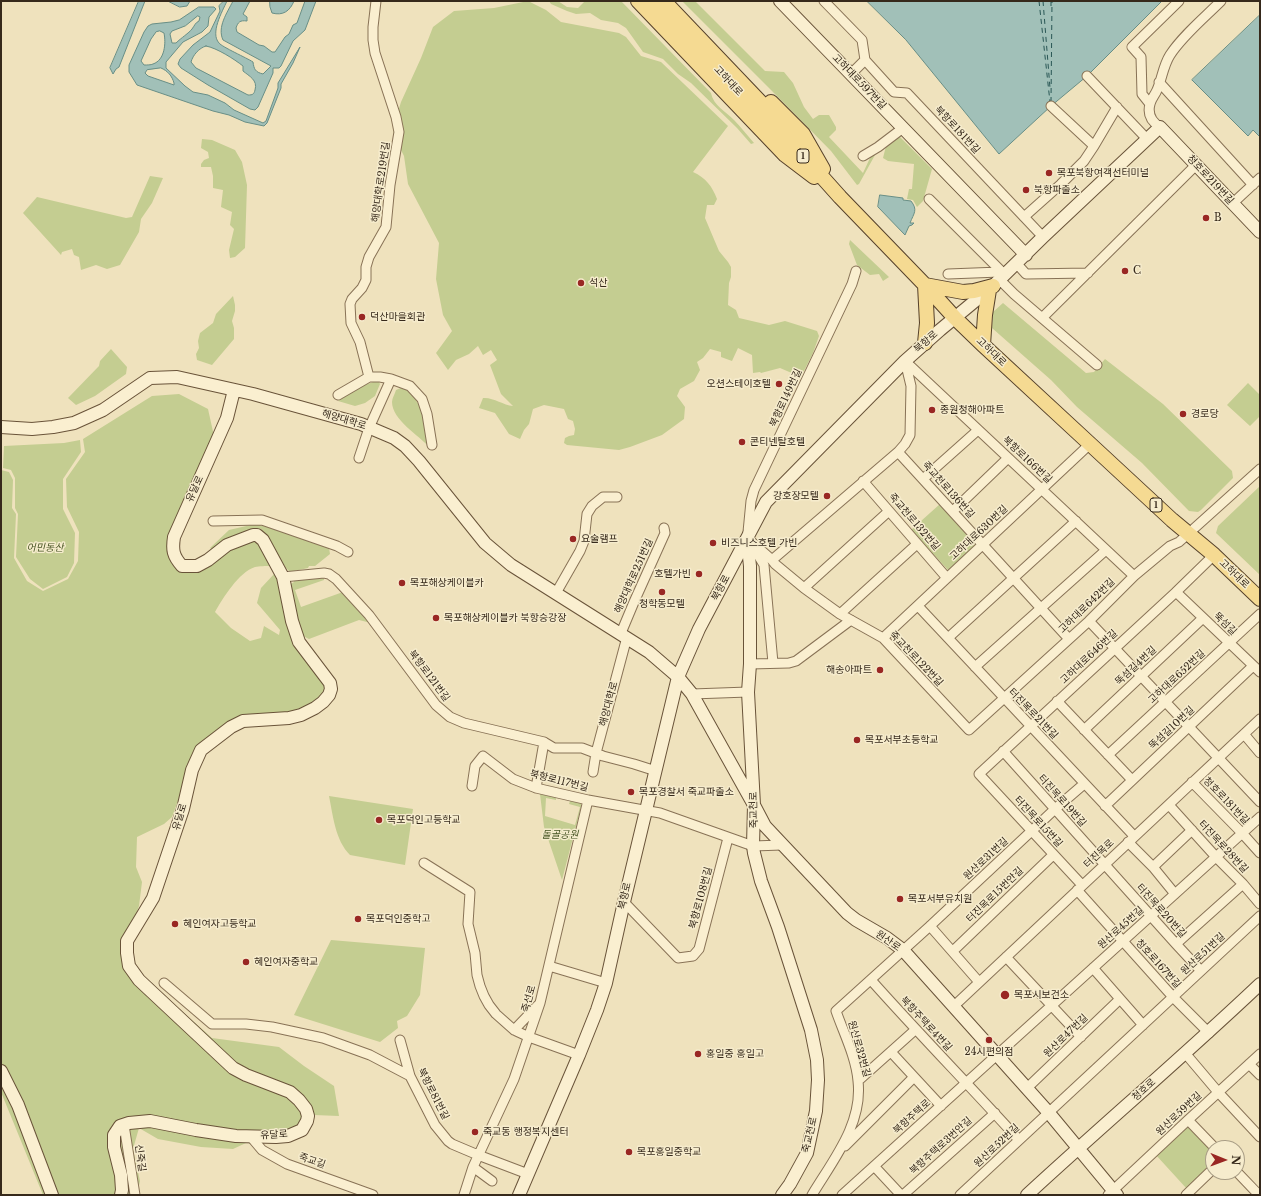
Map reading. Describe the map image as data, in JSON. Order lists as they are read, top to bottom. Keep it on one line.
{"streets":{"main road":["고하대로","1"],"street":["고하대로597번길","북항로181번길","청호로219번길","해양대학로219번길","북항로","북항로149번길","해양대학로","북항로166번길","유달로","죽교천로136번길","죽교천로132번길","고하대로630번길","해양대학로251번길","고하대로642번길","뚝섬길","고하대로646번길","죽교천로122번길","뚝섬길4번길","북항로121번길","고하대로652번길","터진목로21번길","뚝섬길10번길","북항로117번길","터진목로19번길","청호로181번길","죽교천로","터진목로15번길","터진목로28번길","터진목로","원산로31번길","터진목로15번안길","북항로108번길","터진목로20번길","원산로45번길","원산로","원산로51번길","청호로167번길","죽선로","북항주택로4번길","원산로47번길","원산로32번길","청호로","북항로81번길","원산로59번길","북항주택로","북항주택로3번안길","원산로52번길","신죽길","죽교길"]},"crossings":[["고하대로","북항로"],["고하대로","고하대로630번길"],["고하대로","고하대로642번길"],["고하대로","고하대로646번길"],["고하대로597번길","북항로"],["북항로181번길","북항로"],["청호로219번길","북항로"],["북항로","북항로149번길"],["북항로","해양대학로"],["북항로","북항로166번길"],["북항로","죽교천로122번길"],["북항로","북항로121번길"],["북항로","북항로117번길"],["북항로","죽교천로"],["북항로","북항로108번길"],["북항로","원산로"],["북항로","북항로81번길"],["북항로149번길","죽교천로122번길"],["북항로149번길","죽교천로"],["해양대학로","유달로"],["해양대학로","해양대학로251번길"],["해양대학로","북항로121번길"],["해양대학로","원산로"],["북항로166번길","고하대로630번길"],["북항로166번길","고하대로642번길"],["유달로","북항로121번길"],["유달로","신죽길"],["유달로","죽교길"],["죽교천로136번길","고하대로630번길"],["죽교천로136번길","고하대로642번길"],["죽교천로132번길","고하대로630번길"],["고하대로630번길","죽교천로122번길"],["고하대로630번길","터진목로21번길"],["고하대로642번길","죽교천로122번길"],["고하대로642번길","터진목로21번길"],["뚝섬길","고하대로646번길"],["뚝섬길","뚝섬길4번길"],["뚝섬길","고하대로652번길"],["뚝섬길","뚝섬길10번길"],["고하대로646번길","터진목로21번길"],["고하대로646번길","터진목로19번길"],["고하대로646번길","터진목로15번길"],["죽교천로122번길","터진목로21번길"],["죽교천로122번길","죽교천로"],["터진목로21번길","뚝섬길10번길"],["터진목로21번길","터진목로"],["터진목로21번길","원산로31번길"],["터진목로21번길","원산로45번길"],["북항로117번길","죽선로"],["터진목로19번길","터진목로"],["터진목로19번길","원산로31번길"],["터진목로19번길","터진목로20번길"],["청호로181번길","터진목로"],["청호로181번길","원산로45번길"],["죽교천로","원산로"],["터진목로15번길","터진목로"],["터진목로15번길","원산로31번길"],["터진목로15번길","터진목로15번안길"],["터진목로15번길","청호로167번길"],["터진목로28번길","터진목로"],["터진목로28번길","원산로45번길"],["터진목로","터진목로20번길"],["터진목로","원산로"],["터진목로","청호로167번길"],["원산로31번길","원산로"],["원산로31번길","원산로32번길"],["터진목로20번길","원산로45번길"],["터진목로20번길","원산로51번길"],["원산로45번길","원산로"],["원산로45번길","청호로167번길"],["원산로45번길","북항주택로"],["원산로","원산로51번길"],["원산로","원산로47번길"],["원산로","원산로32번길"],["원산로","청호로"],["원산로","원산로59번길"],["원산로","북항주택로"],["원산로","원산로52번길"],["원산로51번길","청호로167번길"],["원산로51번길","원산로52번길"],["청호로167번길","청호로"],["죽선로","북항로81번길"],["북항주택로4번길","원산로32번길"],["북항주택로4번길","북항주택로"],["북항주택로4번길","북항주택로3번안길"],["북항주택로4번길","원산로52번길"]],"parks":["어민동산","돌골공원"],"places":["목포북항여객선터미널","북항파출소","B","C","석산","덕산마을회관","오션스테이호텔","종원청해아파트","경로당","콘티넨탈호텔","강호장모텔","요술램프","비즈니스호텔 가빈","호텔가빈","목포해상케이블카","청학동모텔","목포해상케이블카 북항승강장","해송아파트","목포서부초등학교","목포경찰서 죽교파출소","목포덕인고등학교","목포서부유치원","목포덕인중학고","혜인여자고등학교","혜인여자중학교","목포시보건소","24시편의점","홍일중 홍일고","죽교동 행정복지센터","목포홍일중학교"],"north":"right"}
